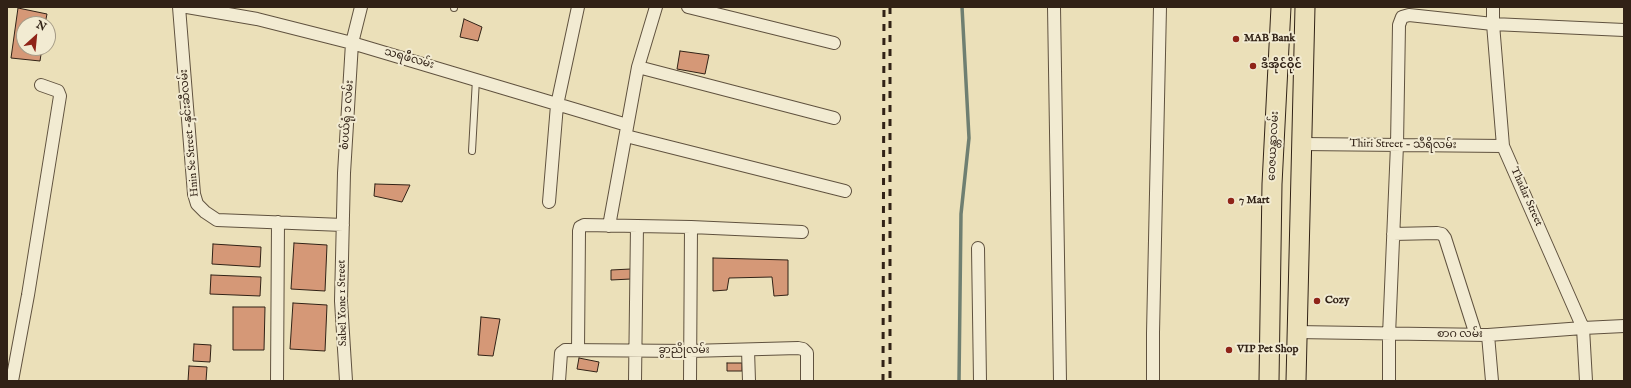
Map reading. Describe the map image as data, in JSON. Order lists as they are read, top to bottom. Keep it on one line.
{"streets":{"main road":["ဝေဇယန္တာလမ်း"],"street":["သရဖီလမ်း","စံပယ်ရုံ ၁ လမ်း","Hnin Se Street -နှင်းဆီလမ်း","Thiri Street - သီရိလမ်း","Thadar Street","Sabel Yone 1 Street","စာဂ လမ်း","ခွာညိုလမ်း"]},"crossings":[["သရဖီလမ်း","စံပယ်ရုံ ၁ လမ်း"],["စံပယ်ရုံ ၁ လမ်း","Hnin Se Street -နှင်းဆီလမ်း"],["စံပယ်ရုံ ၁ လမ်း","Sabel Yone 1 Street"],["Hnin Se Street -နှင်းဆီလမ်း","Sabel Yone 1 Street"],["Thiri Street - သီရိလမ်း","Thadar Street"],["Thadar Street","စာဂ လမ်း"]],"places":["MAB Bank","ဒီအိုင်ဝိုင်","7 Mart","Cozy","VIP Pet Shop"],"north":"top right"}
